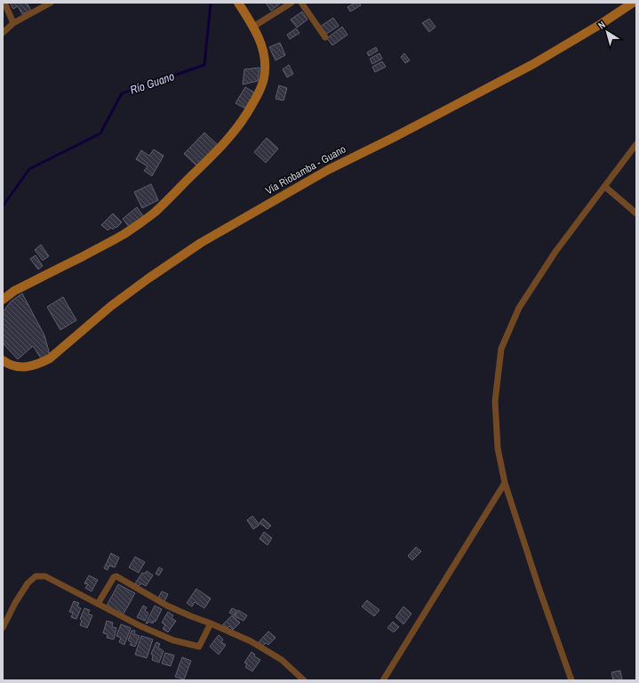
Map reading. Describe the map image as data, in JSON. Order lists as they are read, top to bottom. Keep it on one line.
{"streets":{"main road":["Vía Riobamba - Guano"]},"water":["Río Guano"],"north":"top left"}
